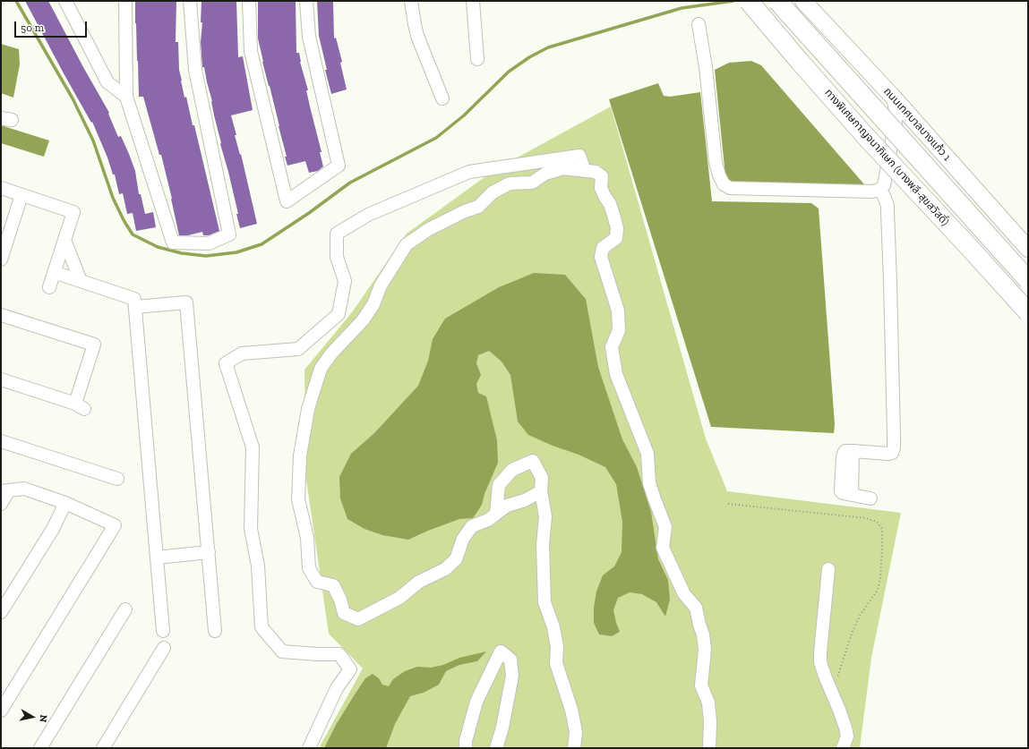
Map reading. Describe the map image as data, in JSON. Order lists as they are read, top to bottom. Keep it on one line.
{"streets":{"highway":["ทางพิเศษกาญจนาภิเษก (บางพลี-สุขสวัสดิ์)"],"main road":["ถนนเทศบาลบางแก้ว 1"]},"scale_bar":"50 m","north":"right"}
